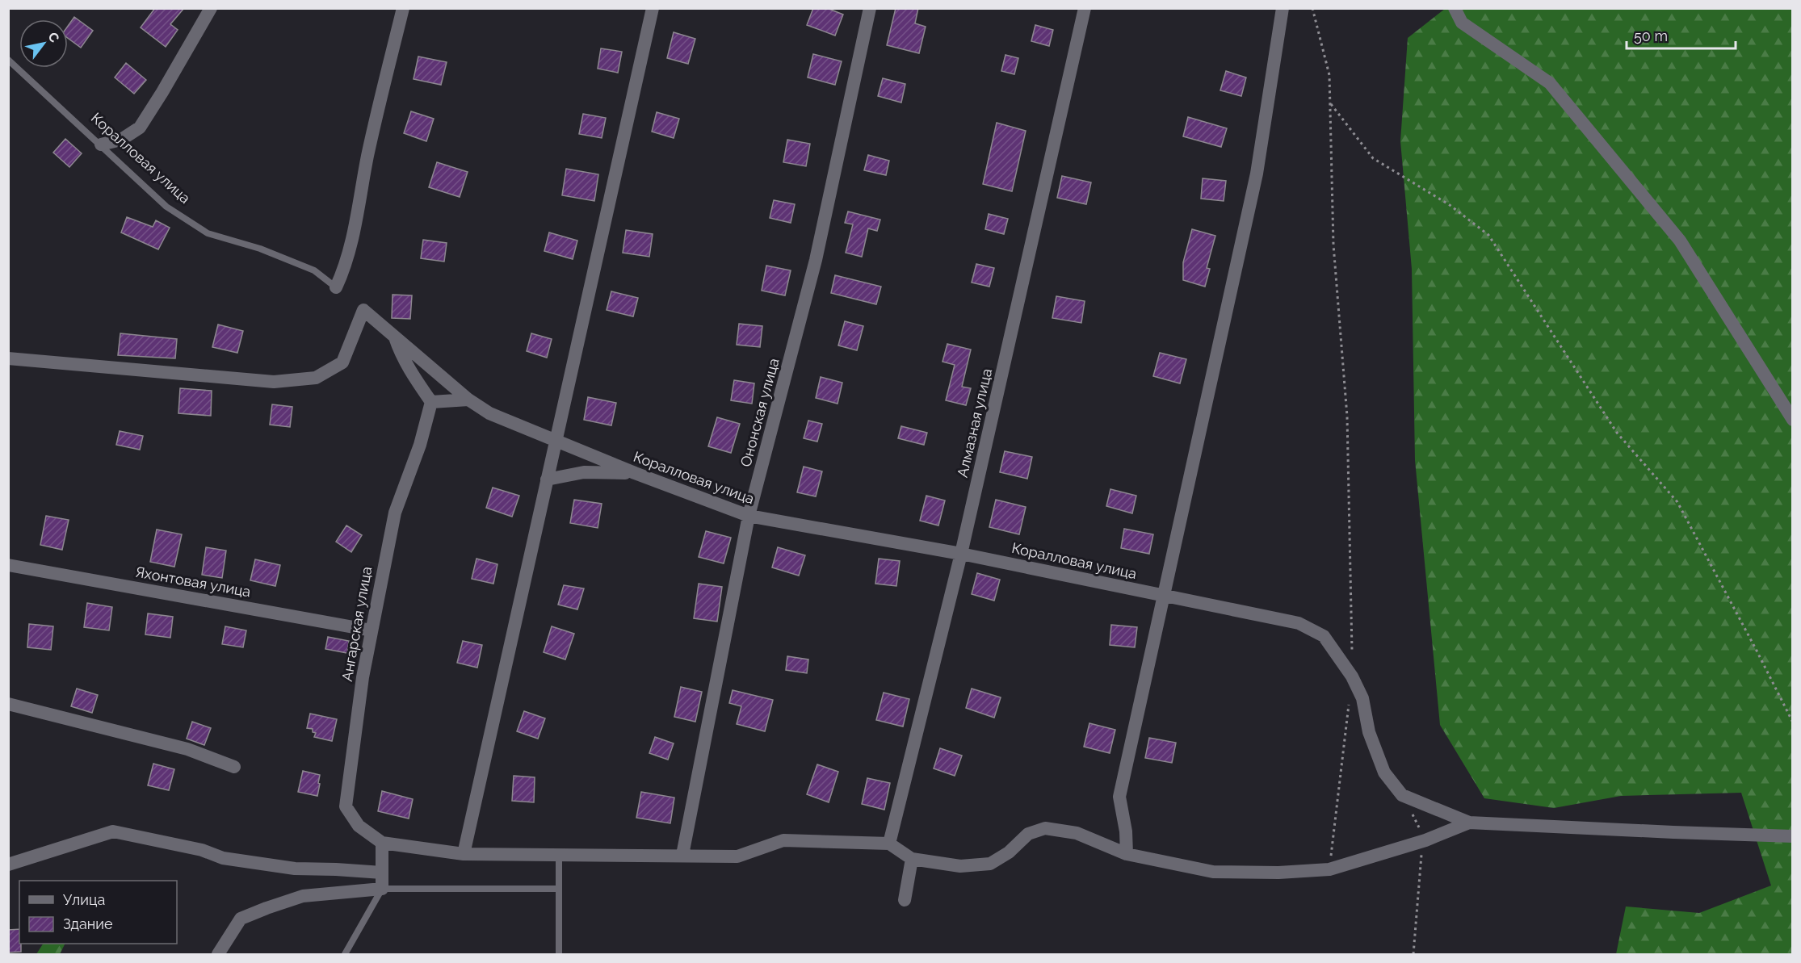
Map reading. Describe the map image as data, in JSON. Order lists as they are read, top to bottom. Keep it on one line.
{"streets":{"street":["Коралловая улица","Ононская улица","Алмазная улица","Яхонтовая улица","Ангарская улица"]},"crossings":[["Коралловая улица","Ононская улица"],["Коралловая улица","Алмазная улица"],["Яхонтовая улица","Ангарская улица"]],"legend":["Улица","Здание"],"scale_bar":"50 m","north":"top right"}
